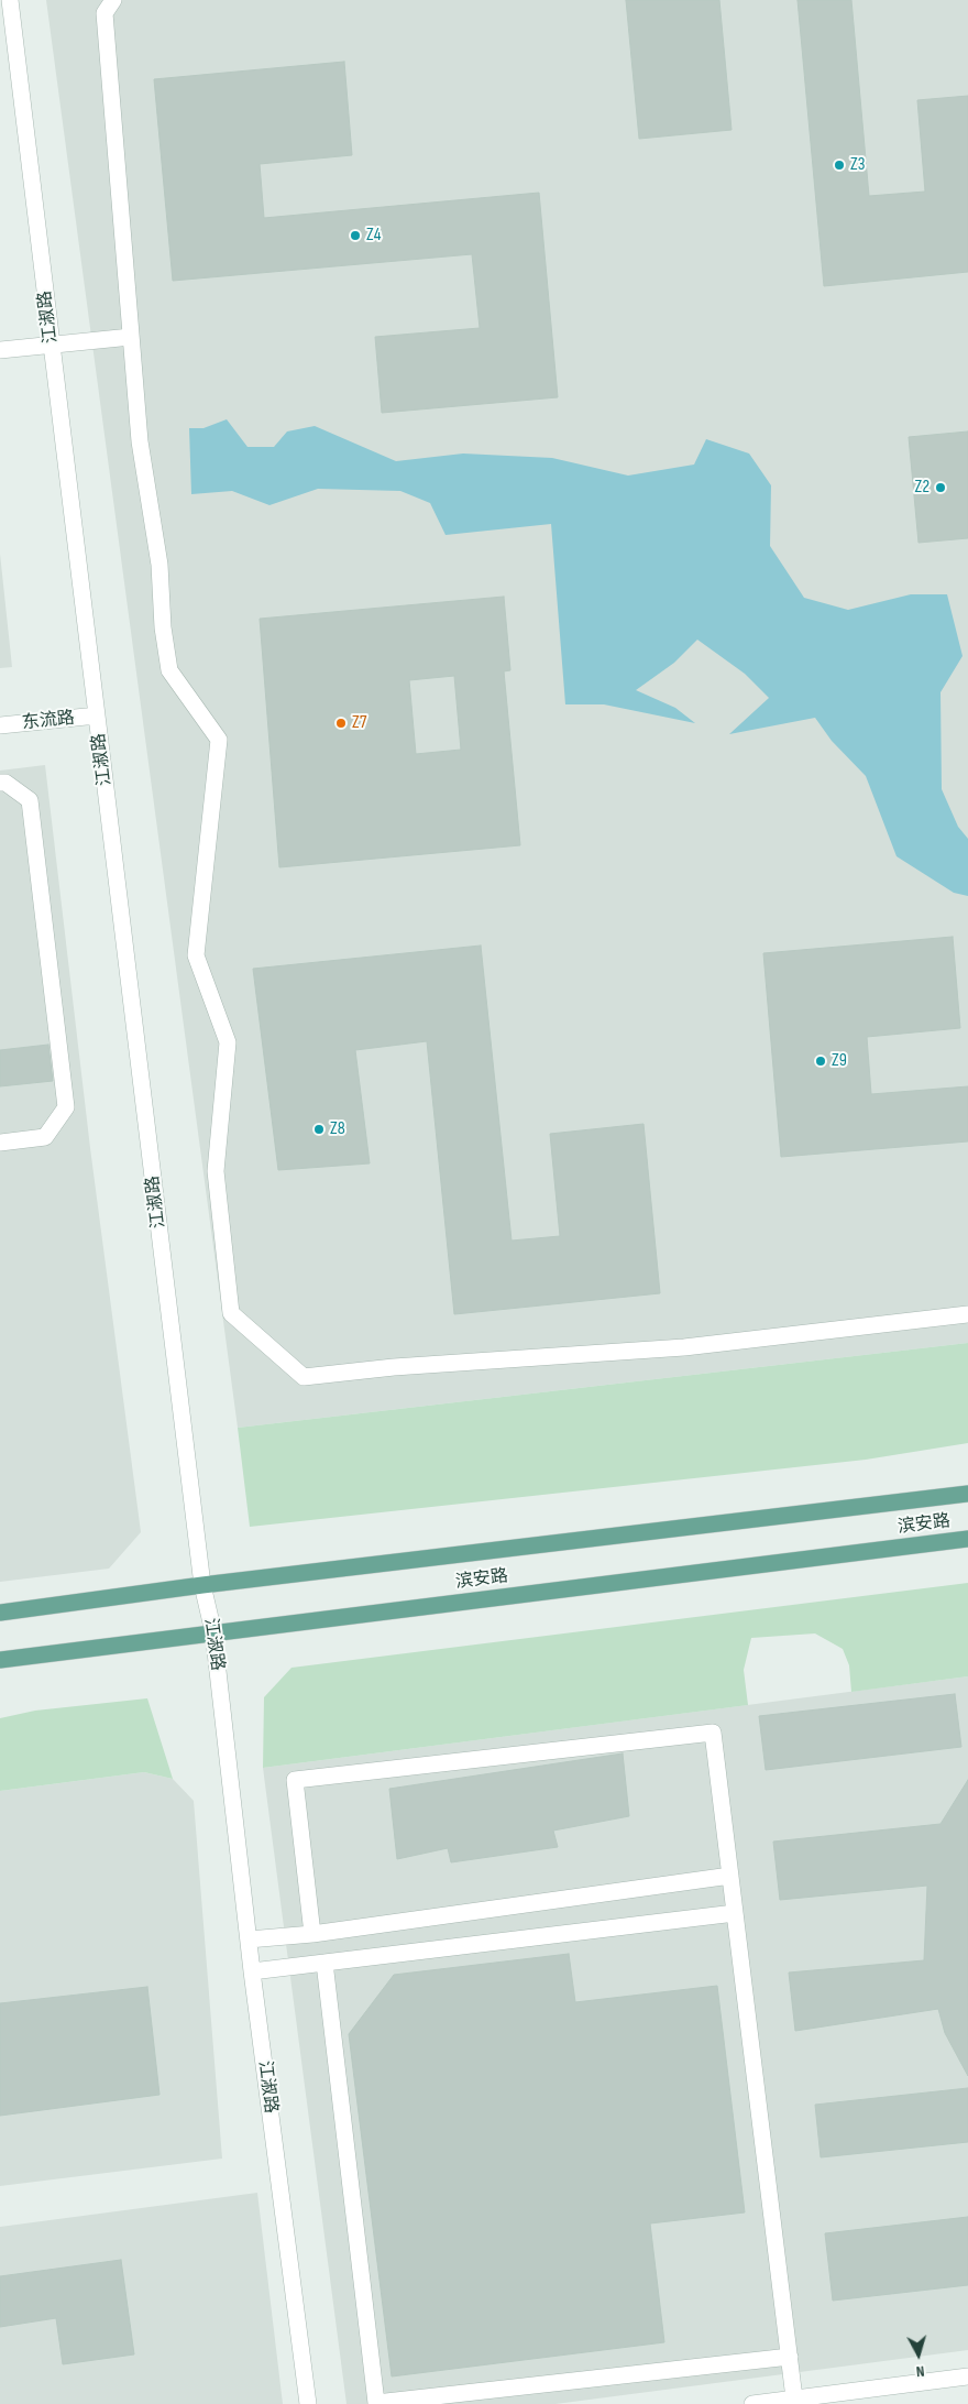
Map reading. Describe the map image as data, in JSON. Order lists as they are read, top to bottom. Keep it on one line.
{"streets":{"main road":["滨安路"],"street":["江淑路","东流路"]},"crossings":[["江淑路","东流路"],["江淑路","滨安路"]],"places":["Z3","Z4","Z2","Z7","Z9","Z8"],"north":"bottom"}
